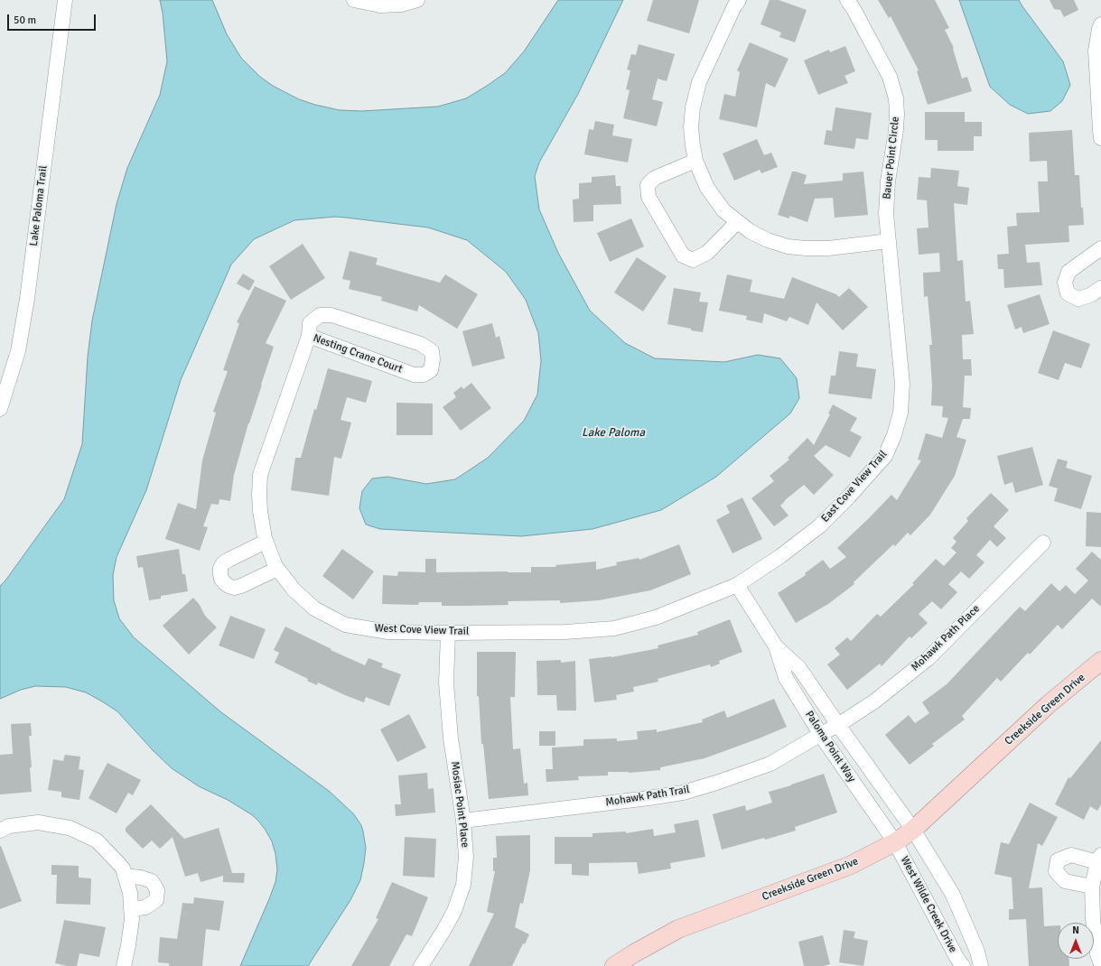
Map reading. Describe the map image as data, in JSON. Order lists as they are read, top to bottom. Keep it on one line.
{"streets":{"main road":["Creekside Green Drive"],"street":["Bauer Point Circle","Lake Paloma Trail","Nesting Crane Court","East Cove View Trail","West Cove View Trail","Mohawk Path Place","Paloma Point Way","Mohawk Path Trail","Mosiac Point Place","West Wilde Creek Drive"]},"crossings":[["Bauer Point Circle","East Cove View Trail"],["Nesting Crane Court","West Cove View Trail"],["East Cove View Trail","West Cove View Trail"],["East Cove View Trail","Paloma Point Way"],["West Cove View Trail","Paloma Point Way"],["West Cove View Trail","Mosiac Point Place"],["Mohawk Path Place","Paloma Point Way"],["Mohawk Path Place","Mohawk Path Trail"],["Creekside Green Drive","Paloma Point Way"],["Creekside Green Drive","West Wilde Creek Drive"],["Paloma Point Way","Mohawk Path Trail"],["Paloma Point Way","West Wilde Creek Drive"],["Mohawk Path Trail","Mosiac Point Place"]],"water":["Lake Paloma"],"scale_bar":"50 m","north":"top"}
